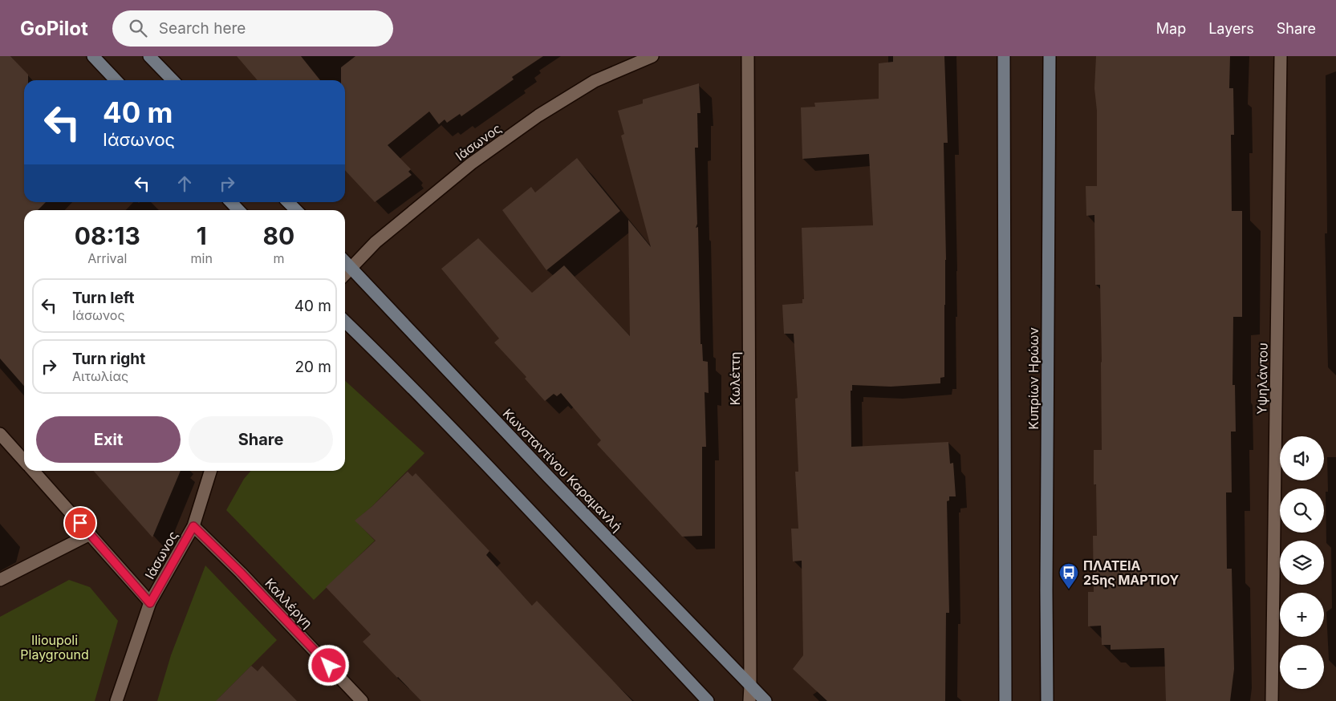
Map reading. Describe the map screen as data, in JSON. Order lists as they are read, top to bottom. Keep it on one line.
{"streets":{"street":["Ιάσωνος","Κωλέττη","Κυπρίων Ηρώων","Υψηλάντου","Κωνσταντίνου Καραμανλή","Καλλέργη"]},"crossings":[["Ιάσωνος","Κωνσταντίνου Καραμανλή"],["Ιάσωνος","Καλλέργη"],["Κωλέττη","Κωνσταντίνου Καραμανλή"]],"parks":["Ilioupoli Playground"],"places":{"bus stop":["ΠΛΑΤΕΙΑ 25ης ΜΑΡΤΙΟΥ"]},"page":{"header":"GoPilot","search":"Search here","nav":["Map","Layers","Share"],"turn":["40 m","Ιάσωνος"],"eta":["08:13","Arrival","1","min","80","m"],"list":[{"name":"Turn left","note":"Ιάσωνος","value":"40 m"},{"name":"Turn right","note":"Αιτωλίας","value":"20 m"}],"buttons":["Exit","Share"],"map_buttons":["+","−"]}}
